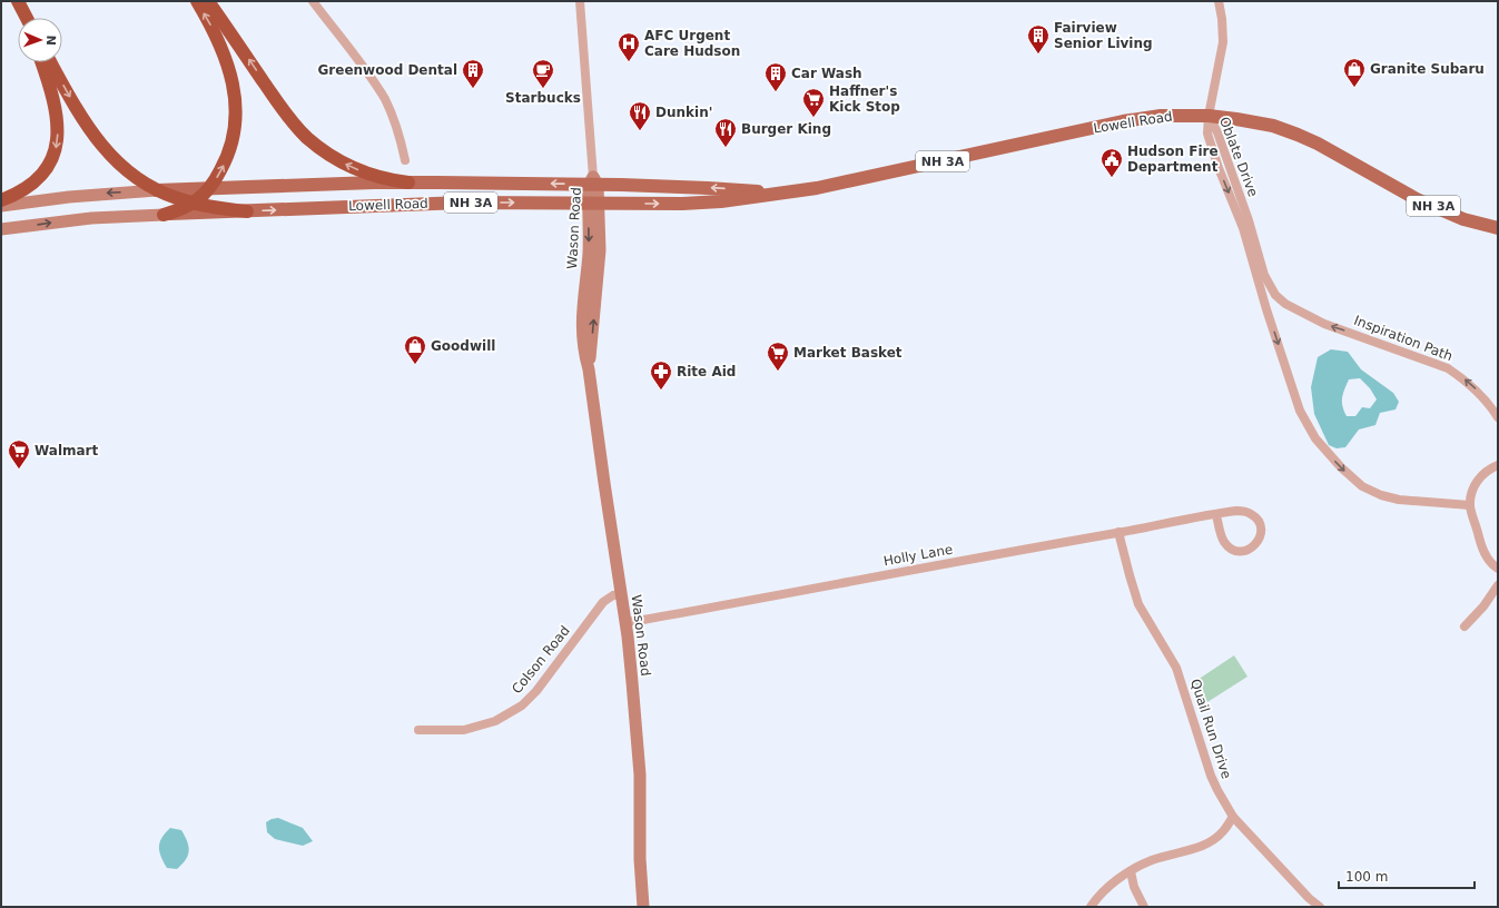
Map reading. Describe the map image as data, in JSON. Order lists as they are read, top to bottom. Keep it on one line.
{"streets":{"main road":["Lowell Road","NH 3A"],"street":["Oblate Drive","Wason Road","Inspiration Path","Holly Lane","Colson Road","Quail Run Drive"]},"crossings":[["Lowell Road","Oblate Drive"],["Lowell Road","Wason Road"],["Oblate Drive","Inspiration Path"],["Wason Road","Holly Lane"],["Wason Road","Colson Road"],["Holly Lane","Quail Run Drive"]],"one_way":["Inspiration Path"],"places":{"building":["Fairview Senior Living","Greenwood Dental","Car Wash"],"hospital":["AFC Urgent Care Hudson"],"shop":["Granite Subaru","Goodwill"],"cafe":["Starbucks"],"supermarket":["Haffner's Kick Stop","Market Basket","Walmart"],"restaurant":["Dunkin'","Burger King"],"public building":["Hudson Fire Department"],"pharmacy":["Rite Aid"]},"scale_bar":"100 m","north":"right"}
